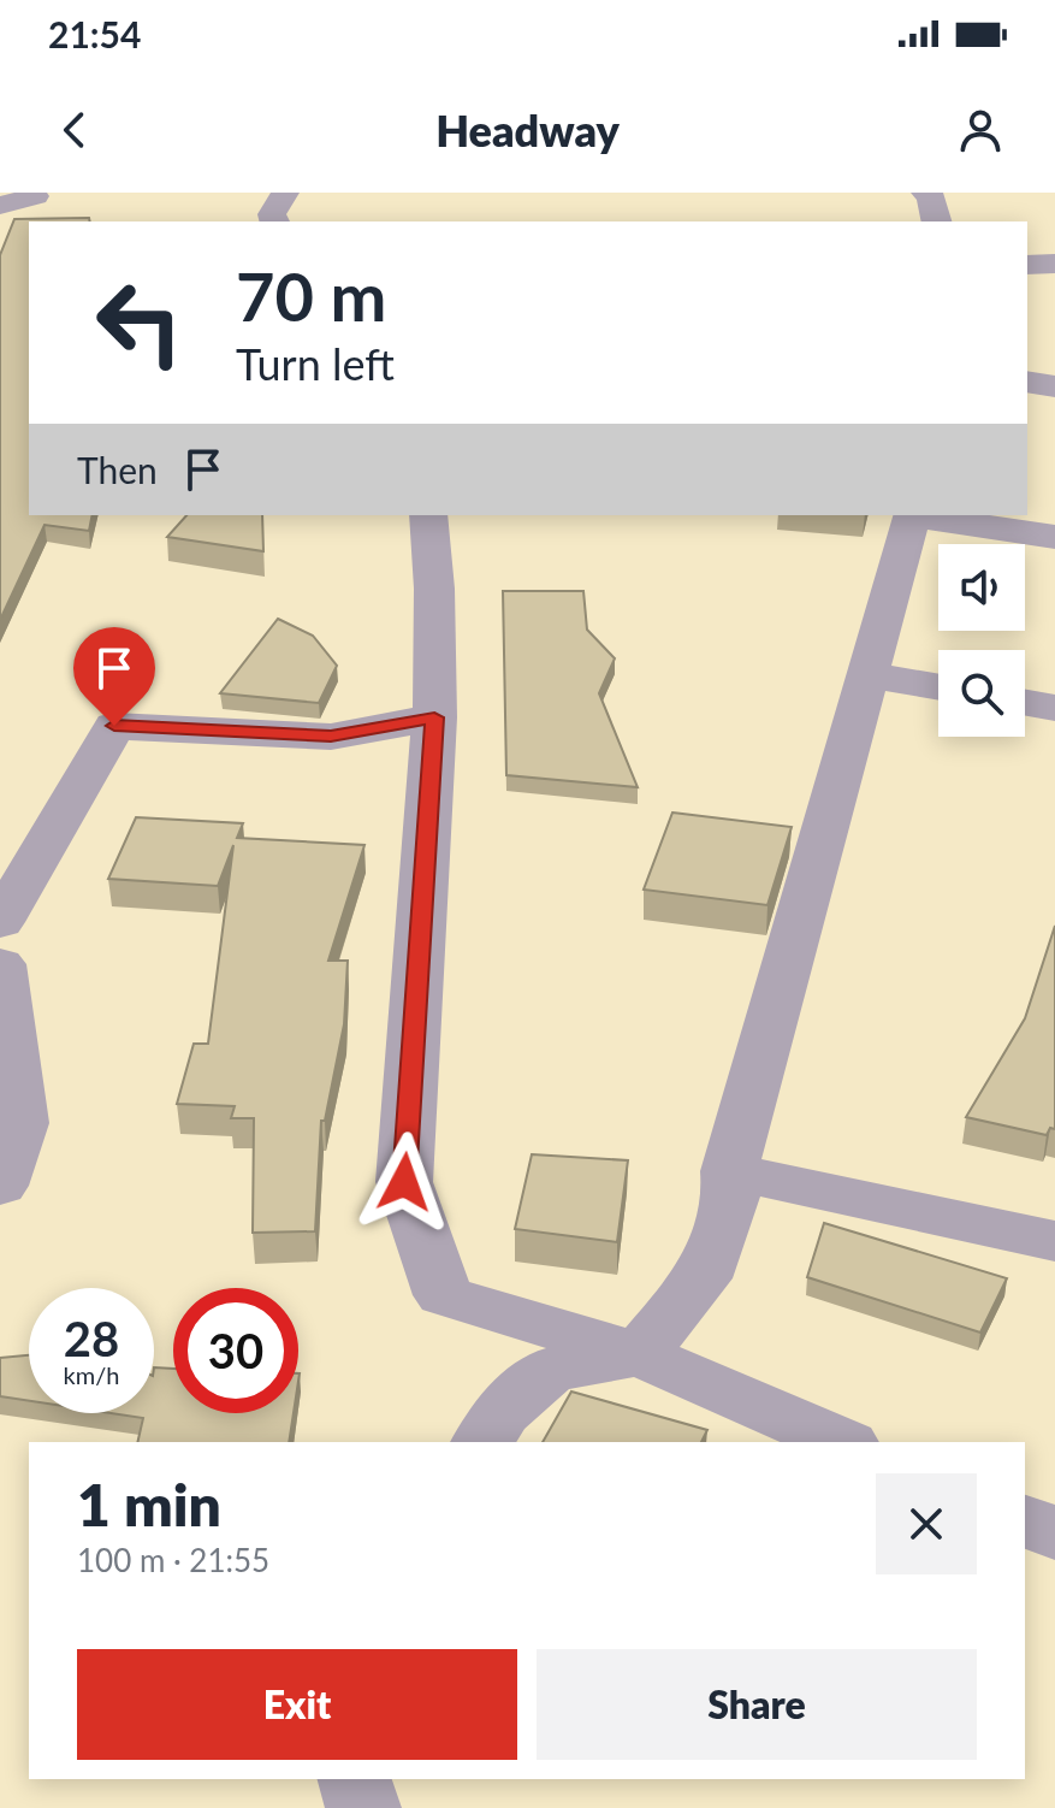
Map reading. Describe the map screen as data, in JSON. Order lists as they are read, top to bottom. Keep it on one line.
{"page":{"status":"21:54","header":"Headway","turn":["70 m","Turn left"],"then":"Then","speed":"28 km/h","limit":"30","heading":["1 min","100 m · 21:55"],"buttons":["Exit","Share"]}}
